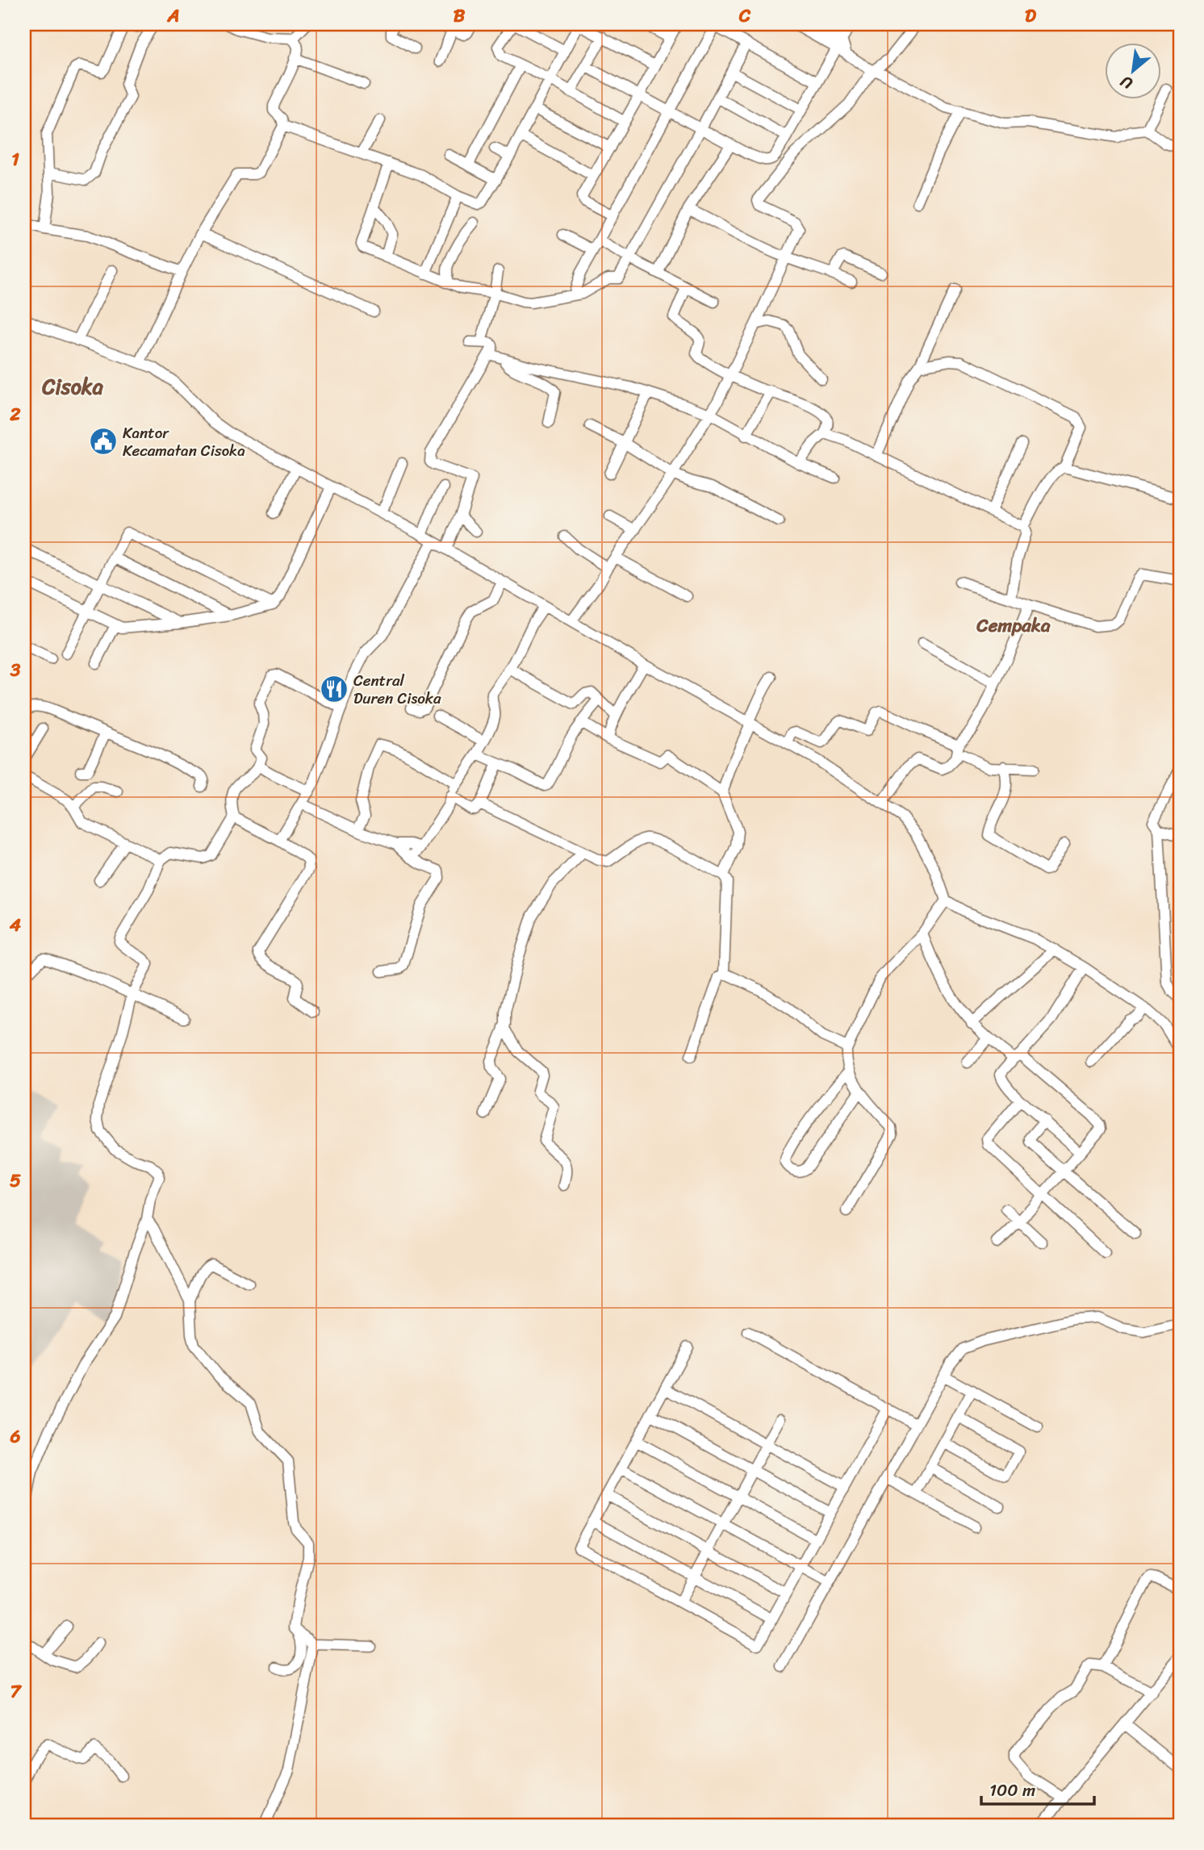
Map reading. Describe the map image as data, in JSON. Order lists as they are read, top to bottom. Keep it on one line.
{"districts":["Cisoka","Cempaka"],"places":{"public building":["Kantor Kecamatan Cisoka"],"restaurant":["Central Duren Cisoka"]},"scale_bar":"100 m","north":"bottom left","grid":{"columns":["A","B","C","D"],"rows":["1","2","3","4","5","6","7"]}}
